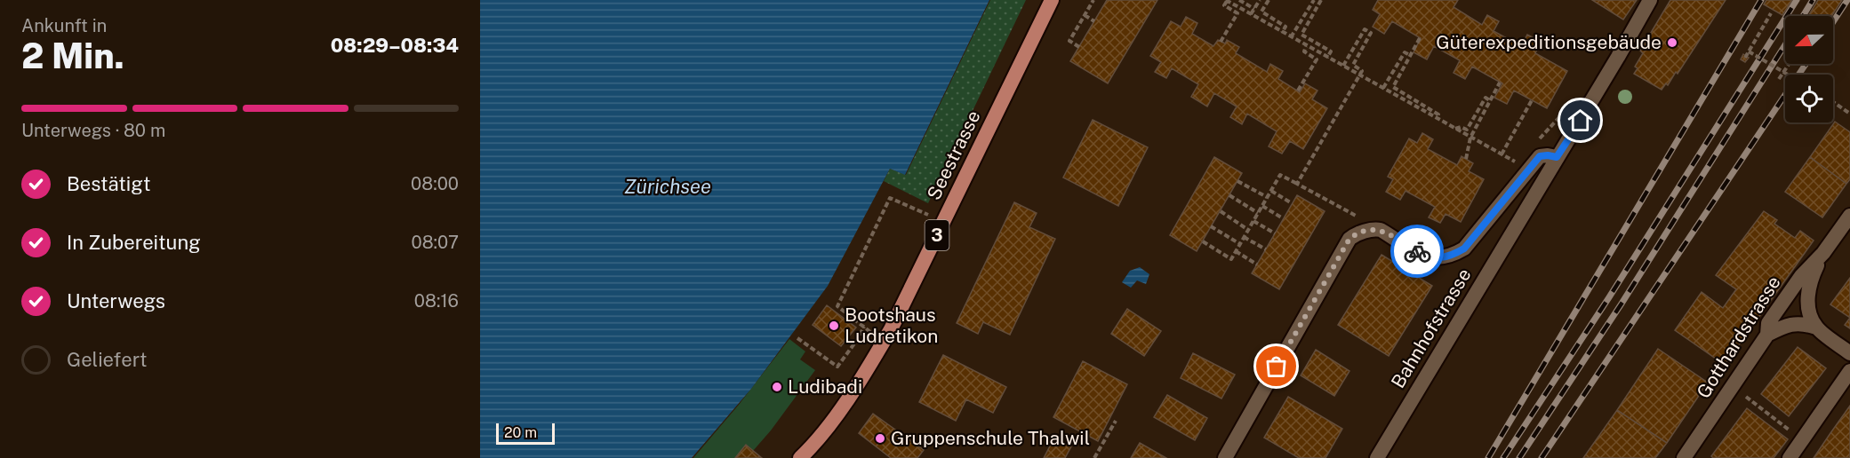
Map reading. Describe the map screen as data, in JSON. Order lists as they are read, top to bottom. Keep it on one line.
{"streets":{"main road":["Seestrasse","3"],"street":["Bahnhofstrasse","Gotthardstrasse"]},"water":["Zürichsee"],"places":["Güterexpeditionsgebäude","Bootshaus Ludretikon","Ludibadi","Gruppenschule Thalwil"],"scale_bar":"20 m","north":"left","page":{"heading":["2 Min.","Ankunft in","08:29–08:34"],"bar":"Unterwegs · 80 m","list":[["Bestätigt","08:00"],["In Zubereitung","08:07"],["Unterwegs","08:16"],"Geliefert"],"scale":"20 m"}}
